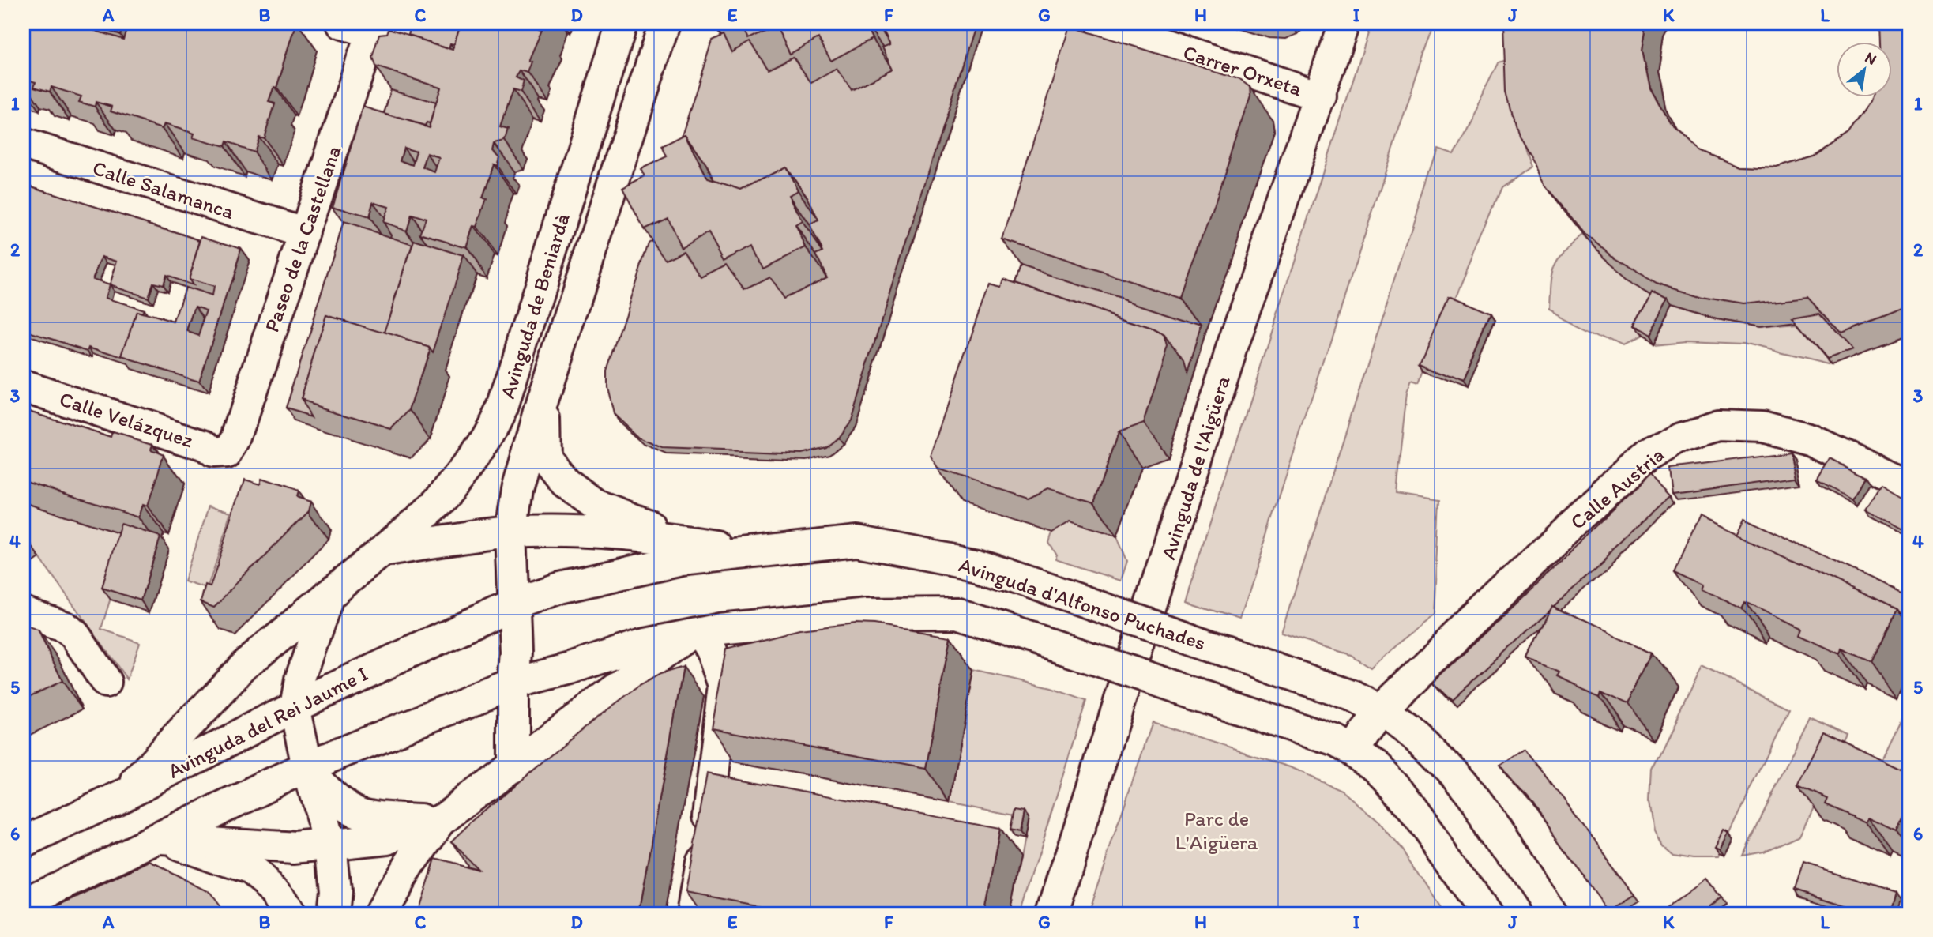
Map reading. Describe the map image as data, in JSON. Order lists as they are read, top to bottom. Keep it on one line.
{"streets":{"main road":["Carrer Orxeta","Calle Salamanca","Paseo de la Castellana","Avinguda de Beniardà","Calle Velázquez","Avinguda de l'Aigüera","Calle Austria","Avinguda d'Alfonso Puchades","Avinguda del Rei Jaume I"]},"crossings":[["Carrer Orxeta","Avinguda de l'Aigüera"],["Calle Salamanca","Paseo de la Castellana"],["Paseo de la Castellana","Calle Velázquez"],["Avinguda de Beniardà","Avinguda d'Alfonso Puchades"],["Avinguda de Beniardà","Avinguda del Rei Jaume I"],["Calle Austria","Avinguda d'Alfonso Puchades"],["Avinguda d'Alfonso Puchades","Avinguda del Rei Jaume I"]],"parks":["Parc de L'Aigüera"],"north":"top right","grid":{"columns":["A","B","C","D","E","F","G","H","I","J","K","L"],"rows":["1","2","3","4","5","6"]}}
